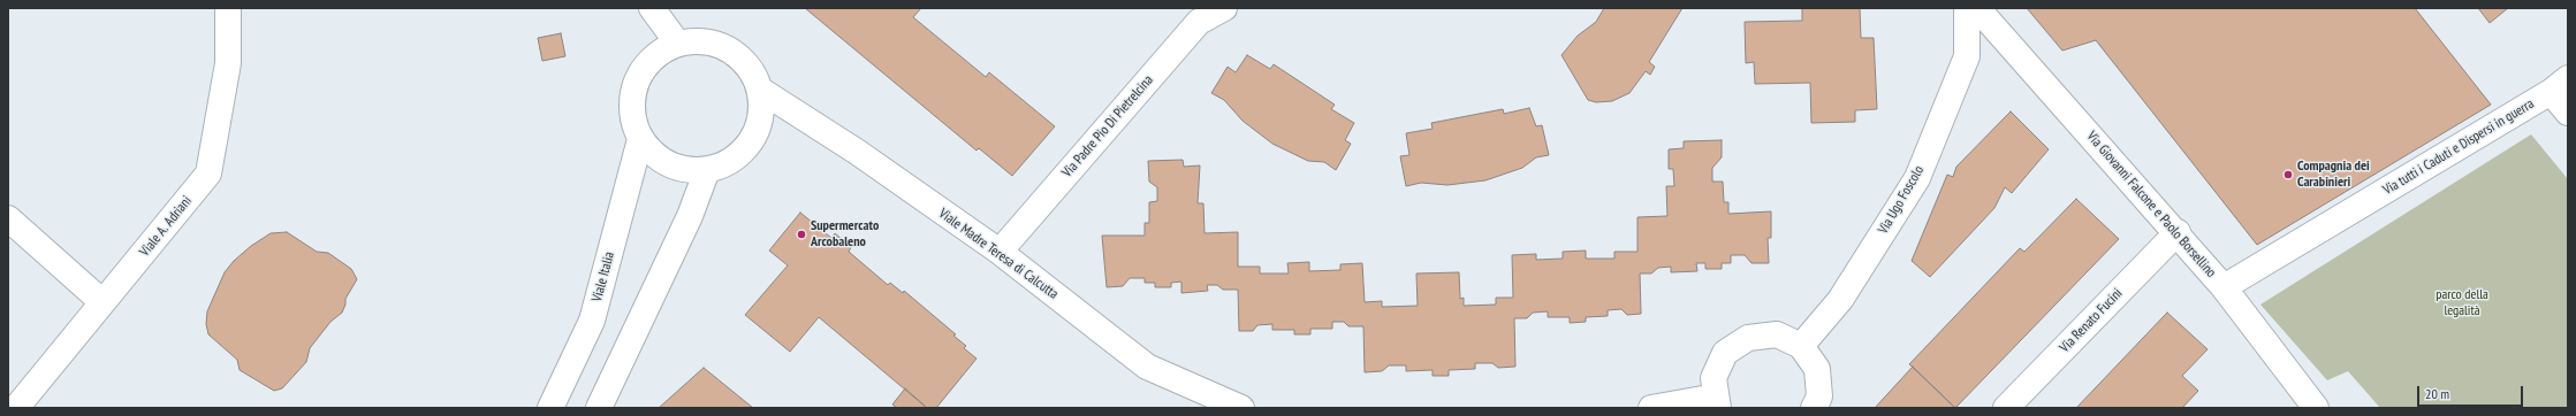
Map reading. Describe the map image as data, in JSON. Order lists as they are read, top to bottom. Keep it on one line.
{"streets":{"street":["Via Padre Pio Di Pietrelcina","Via tutti i Caduti e Dispersi in guerra","Via Ugo Foscolo","Via Giovanni Falcone e Paolo Borsellino","Viale A. Adriani","Viale Madre Teresa di Calcutta","Viale Italia","Via Renato Fucini"]},"crossings":[["Via Padre Pio Di Pietrelcina","Viale Madre Teresa di Calcutta"],["Via tutti i Caduti e Dispersi in guerra","Via Giovanni Falcone e Paolo Borsellino"],["Via Giovanni Falcone e Paolo Borsellino","Via Renato Fucini"],["Viale Madre Teresa di Calcutta","Viale Italia"]],"parks":["parco della legalità"],"places":["Compagnia dei Carabinieri","Supermercato Arcobaleno"],"scale_bar":"20 m"}
